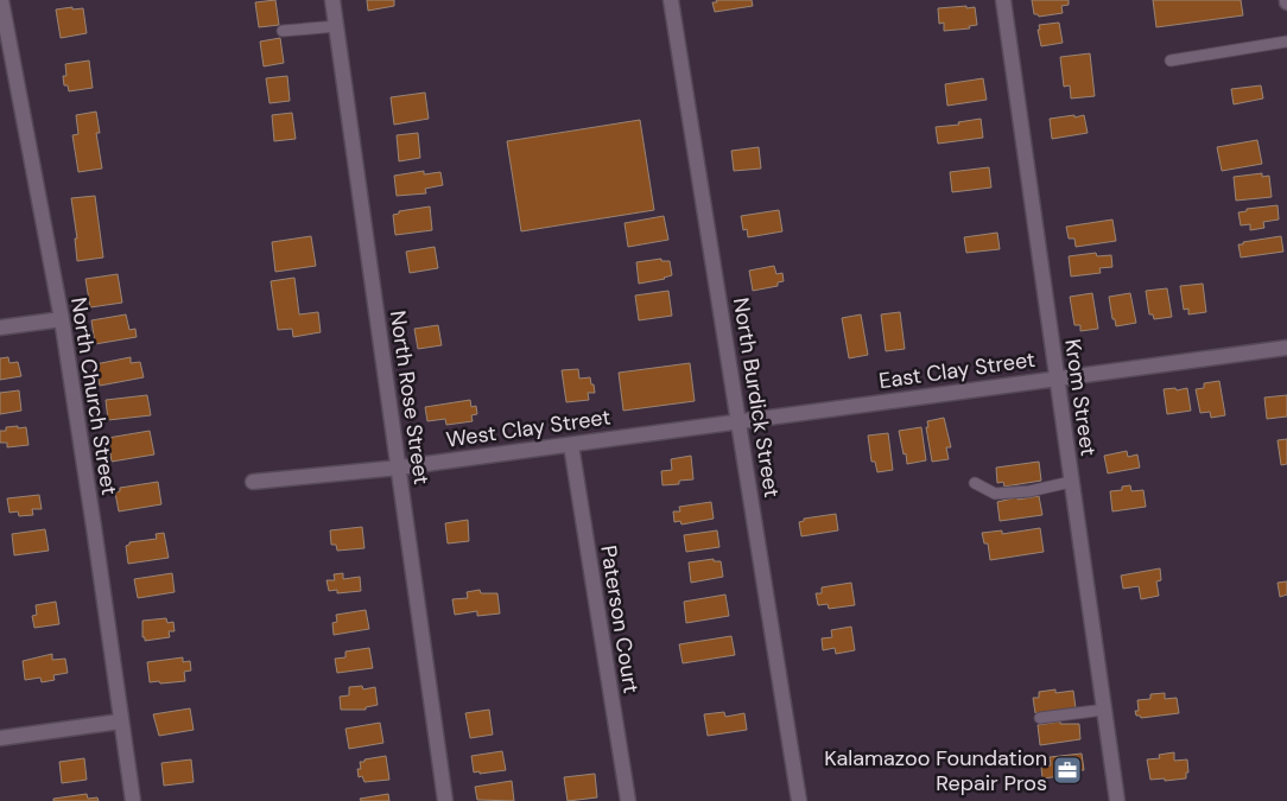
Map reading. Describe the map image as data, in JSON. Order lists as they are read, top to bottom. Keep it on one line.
{"streets":{"street":["East Clay Street","North Church Street","North Rose Street","North Burdick Street","Krom Street","West Clay Street","Paterson Court"]},"crossings":[["East Clay Street","North Burdick Street"],["East Clay Street","Krom Street"],["East Clay Street","West Clay Street"],["North Rose Street","West Clay Street"],["North Burdick Street","West Clay Street"],["West Clay Street","Paterson Court"]],"places":{"office":["Kalamazoo Foundation Repair Pros"]}}
